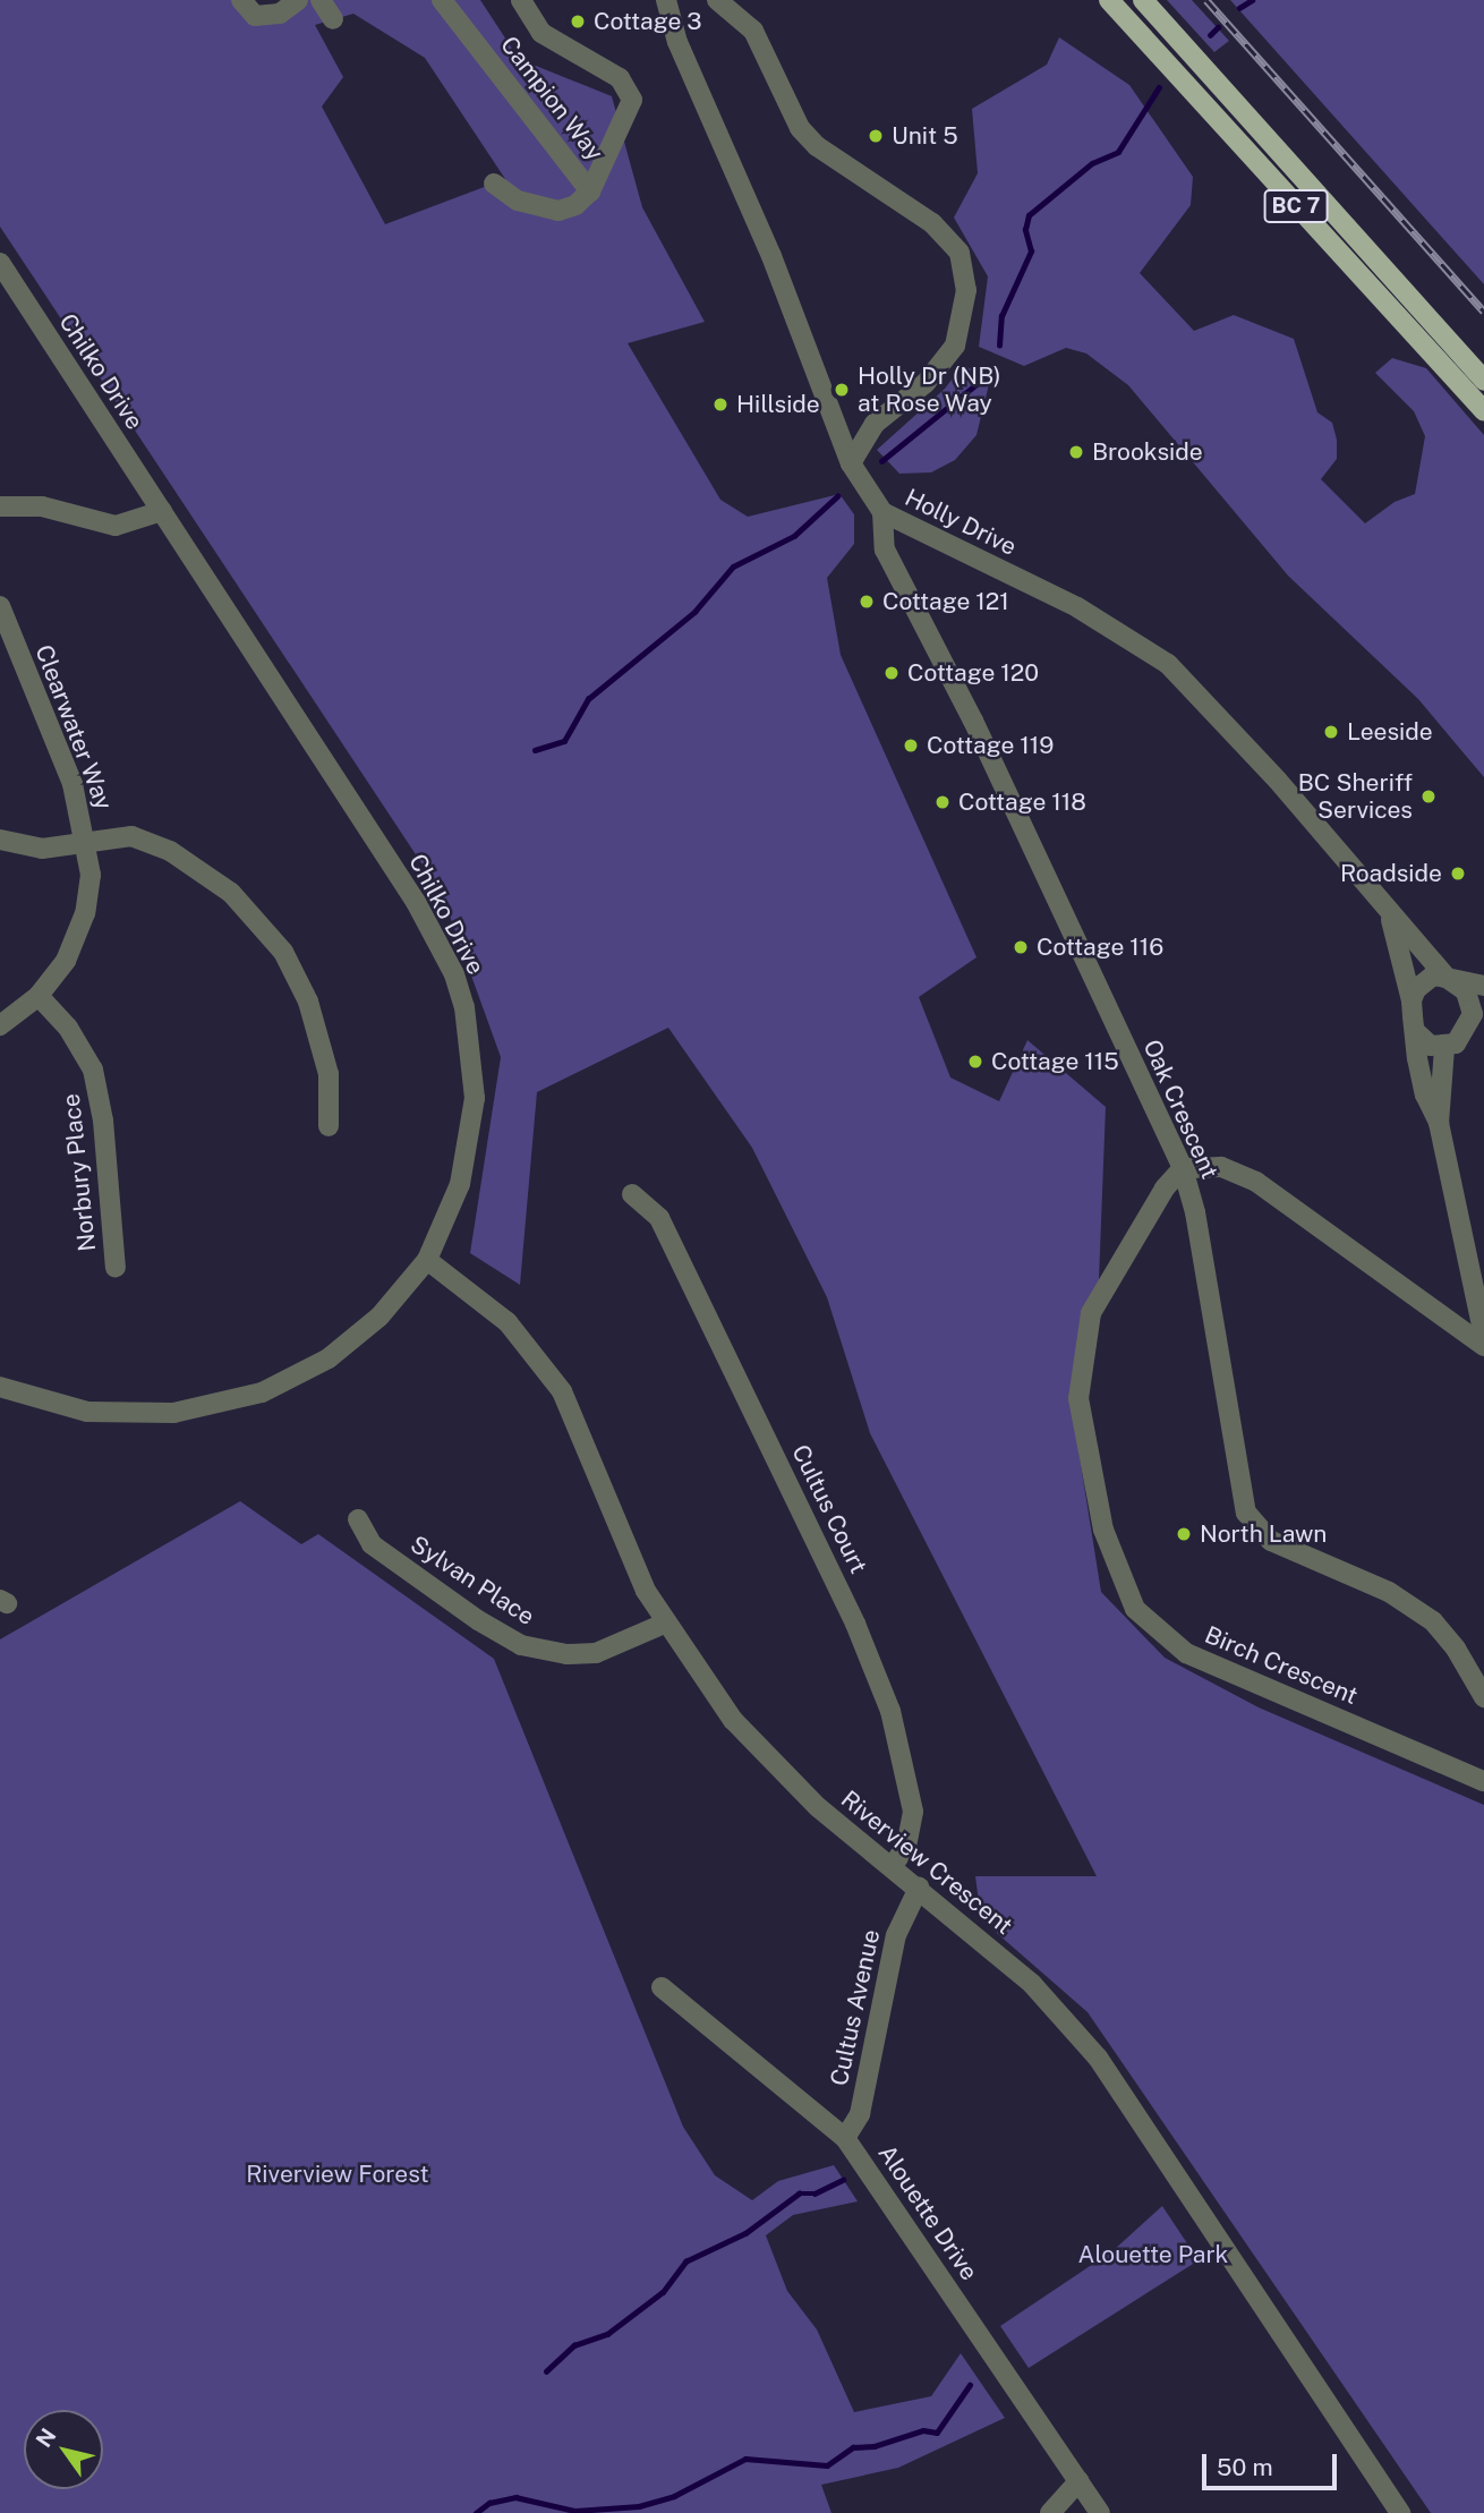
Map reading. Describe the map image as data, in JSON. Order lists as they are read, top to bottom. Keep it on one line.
{"streets":{"main road":["BC 7"],"street":["Campion Way","Chilko Drive","Holly Drive","Clearwater Way","Oak Crescent","Norbury Place","Cultus Court","Sylvan Place","Birch Crescent","Riverview Crescent","Cultus Avenue","Alouette Drive"]},"crossings":[["Chilko Drive","Riverview Crescent"],["Holly Drive","Oak Crescent"],["Clearwater Way","Norbury Place"],["Oak Crescent","Birch Crescent"],["Cultus Court","Riverview Crescent"],["Sylvan Place","Riverview Crescent"],["Riverview Crescent","Cultus Avenue"],["Cultus Avenue","Alouette Drive"]],"parks":["Riverview Forest","Alouette Park"],"places":["Cottage 3","Unit 5","Holly Dr (NB) at Rose Way","Hillside","Brookside","Cottage 121","Cottage 120","Leeside","Cottage 119","BC Sheriff Services","Cottage 118","Roadside","Cottage 116","Cottage 115","North Lawn"],"scale_bar":"50 m","north":"top left"}
